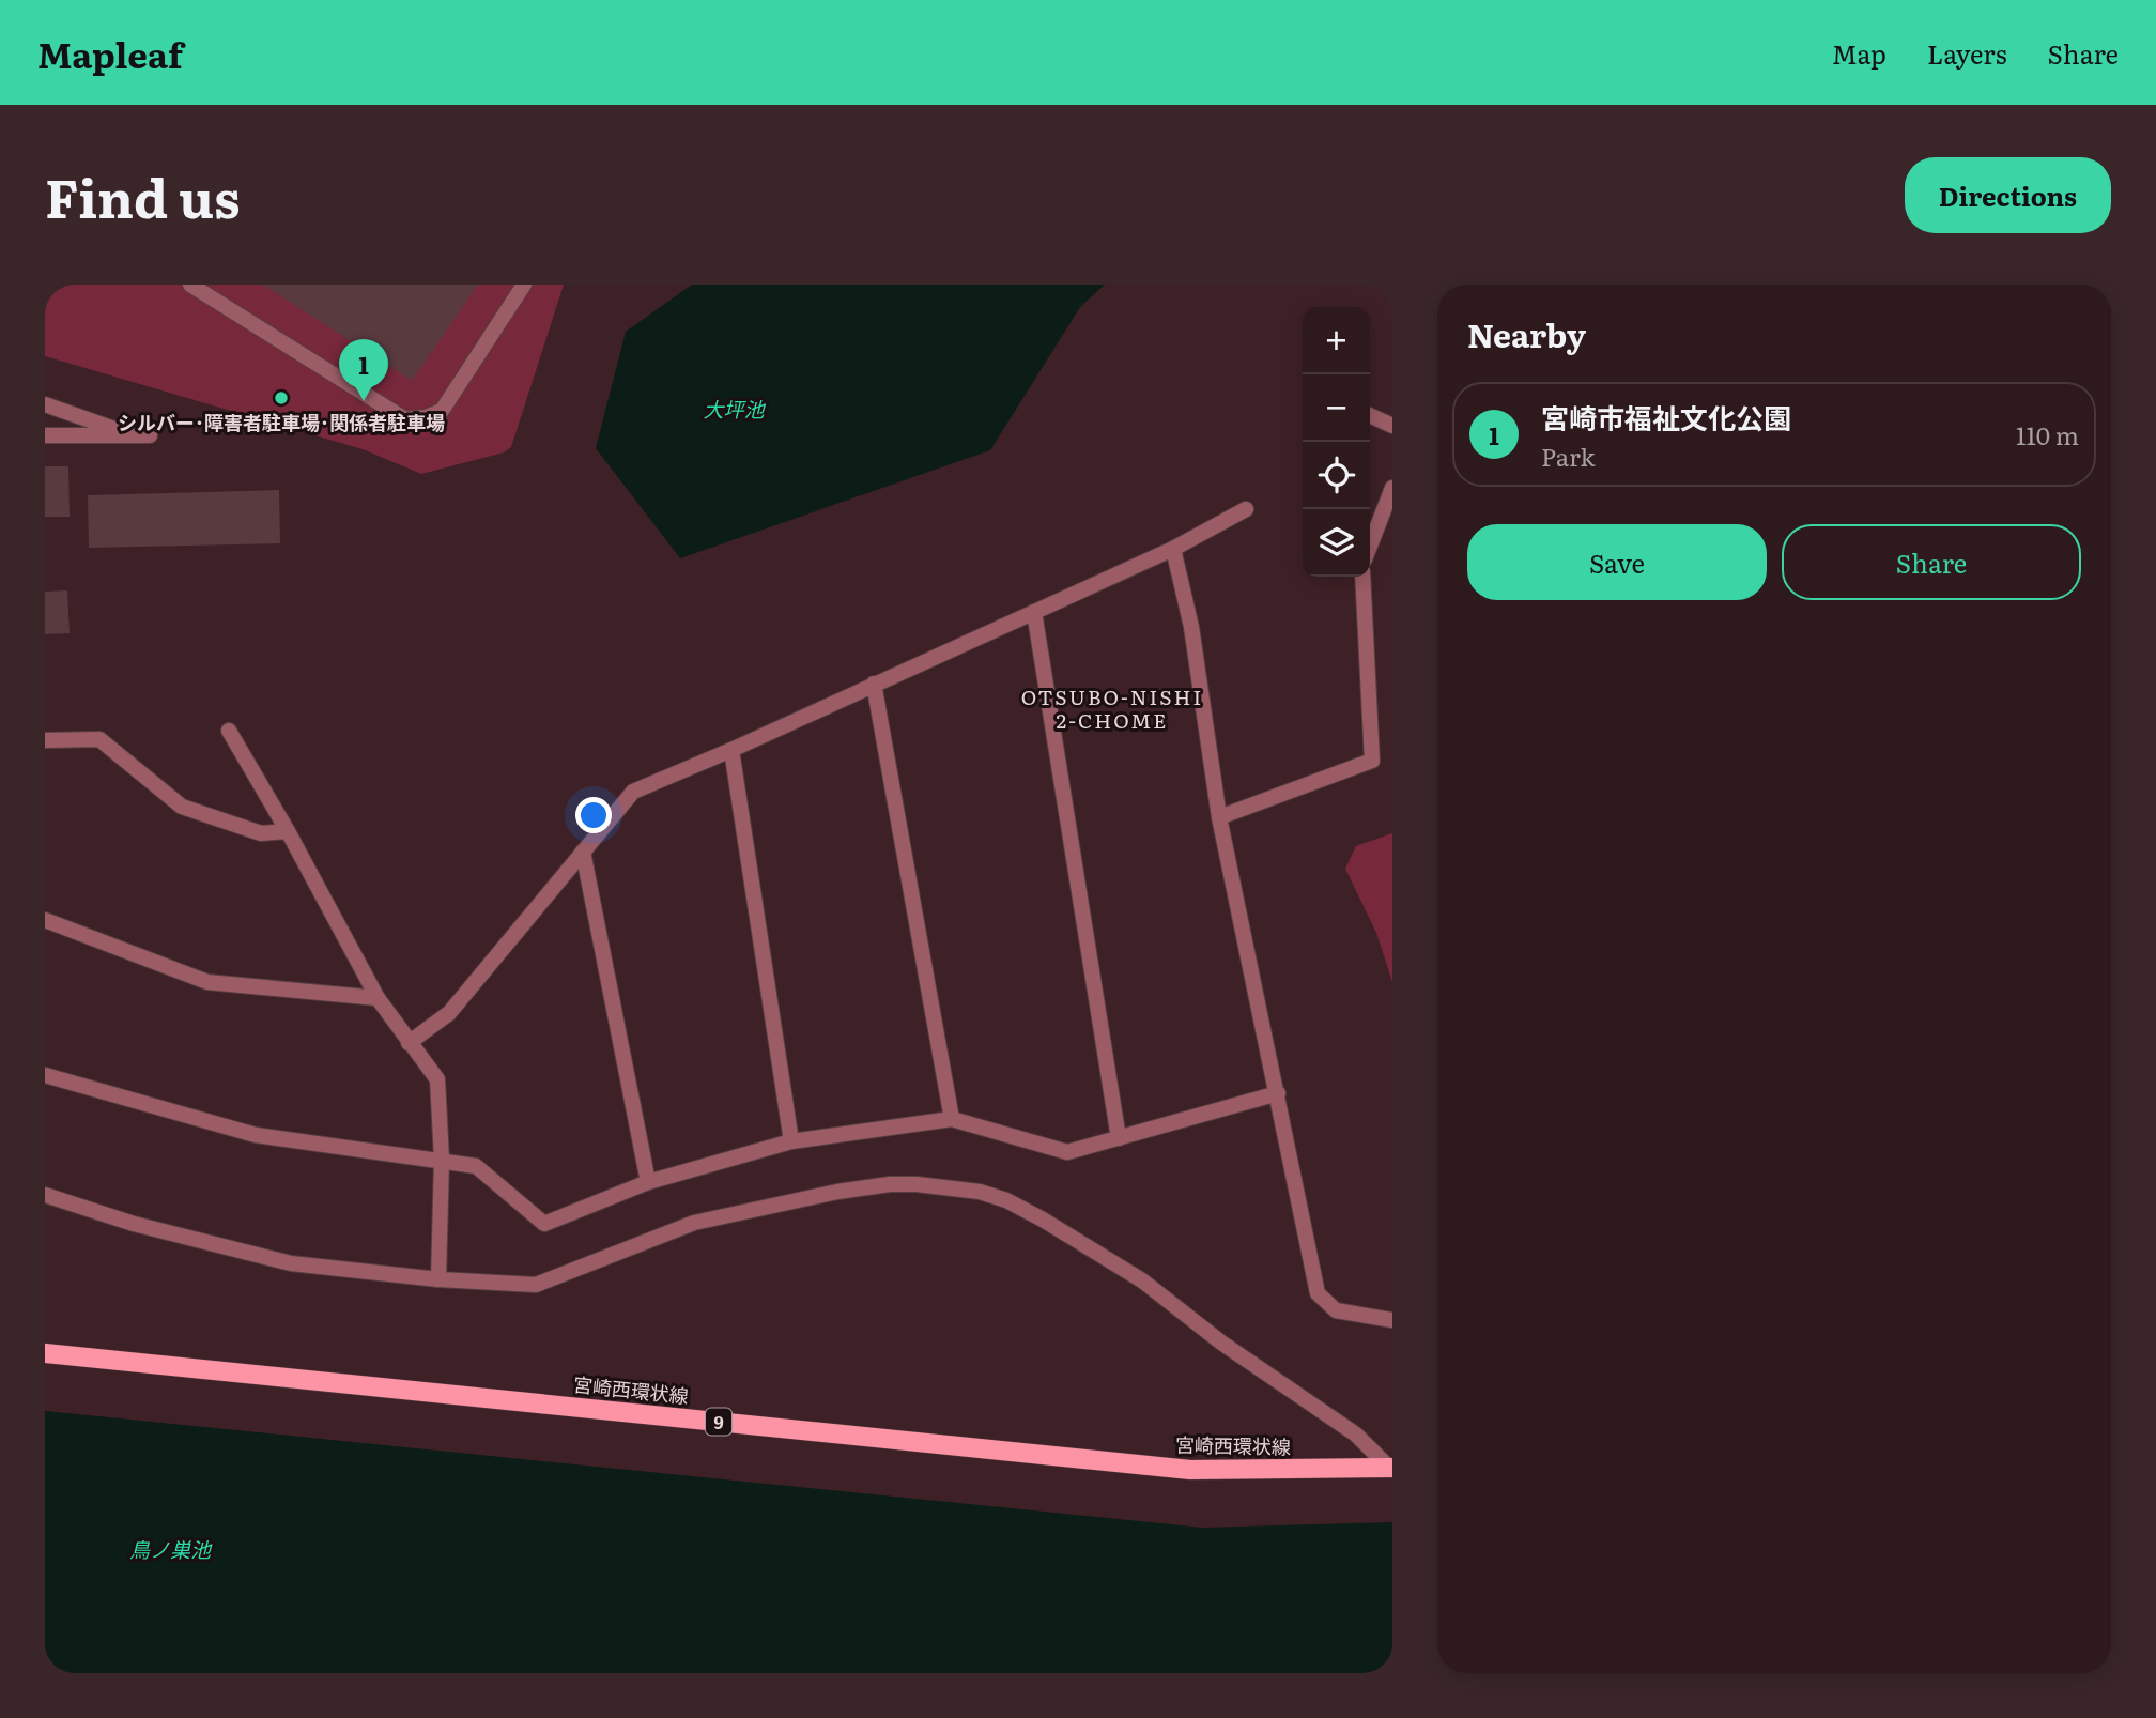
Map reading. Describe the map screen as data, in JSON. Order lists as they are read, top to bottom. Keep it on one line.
{"streets":{"main road":["宮崎西環状線","9"]},"districts":["OTSUBO-NISHI 2-CHOME"],"water":["大坪池","鳥ノ巣池"],"places":["シルバー･障害者駐車場･関係者駐車場"],"page":{"header":"Mapleaf","nav":["Map","Layers","Share"],"title":"Find us","buttons":["Directions",["Save","Share"]],"heading":"Nearby","map_buttons":["+","−"],"pins":"1","list":[{"mark":"1","name":"宮崎市福祉文化公園","note":"Park","value":"110 m"}]}}
